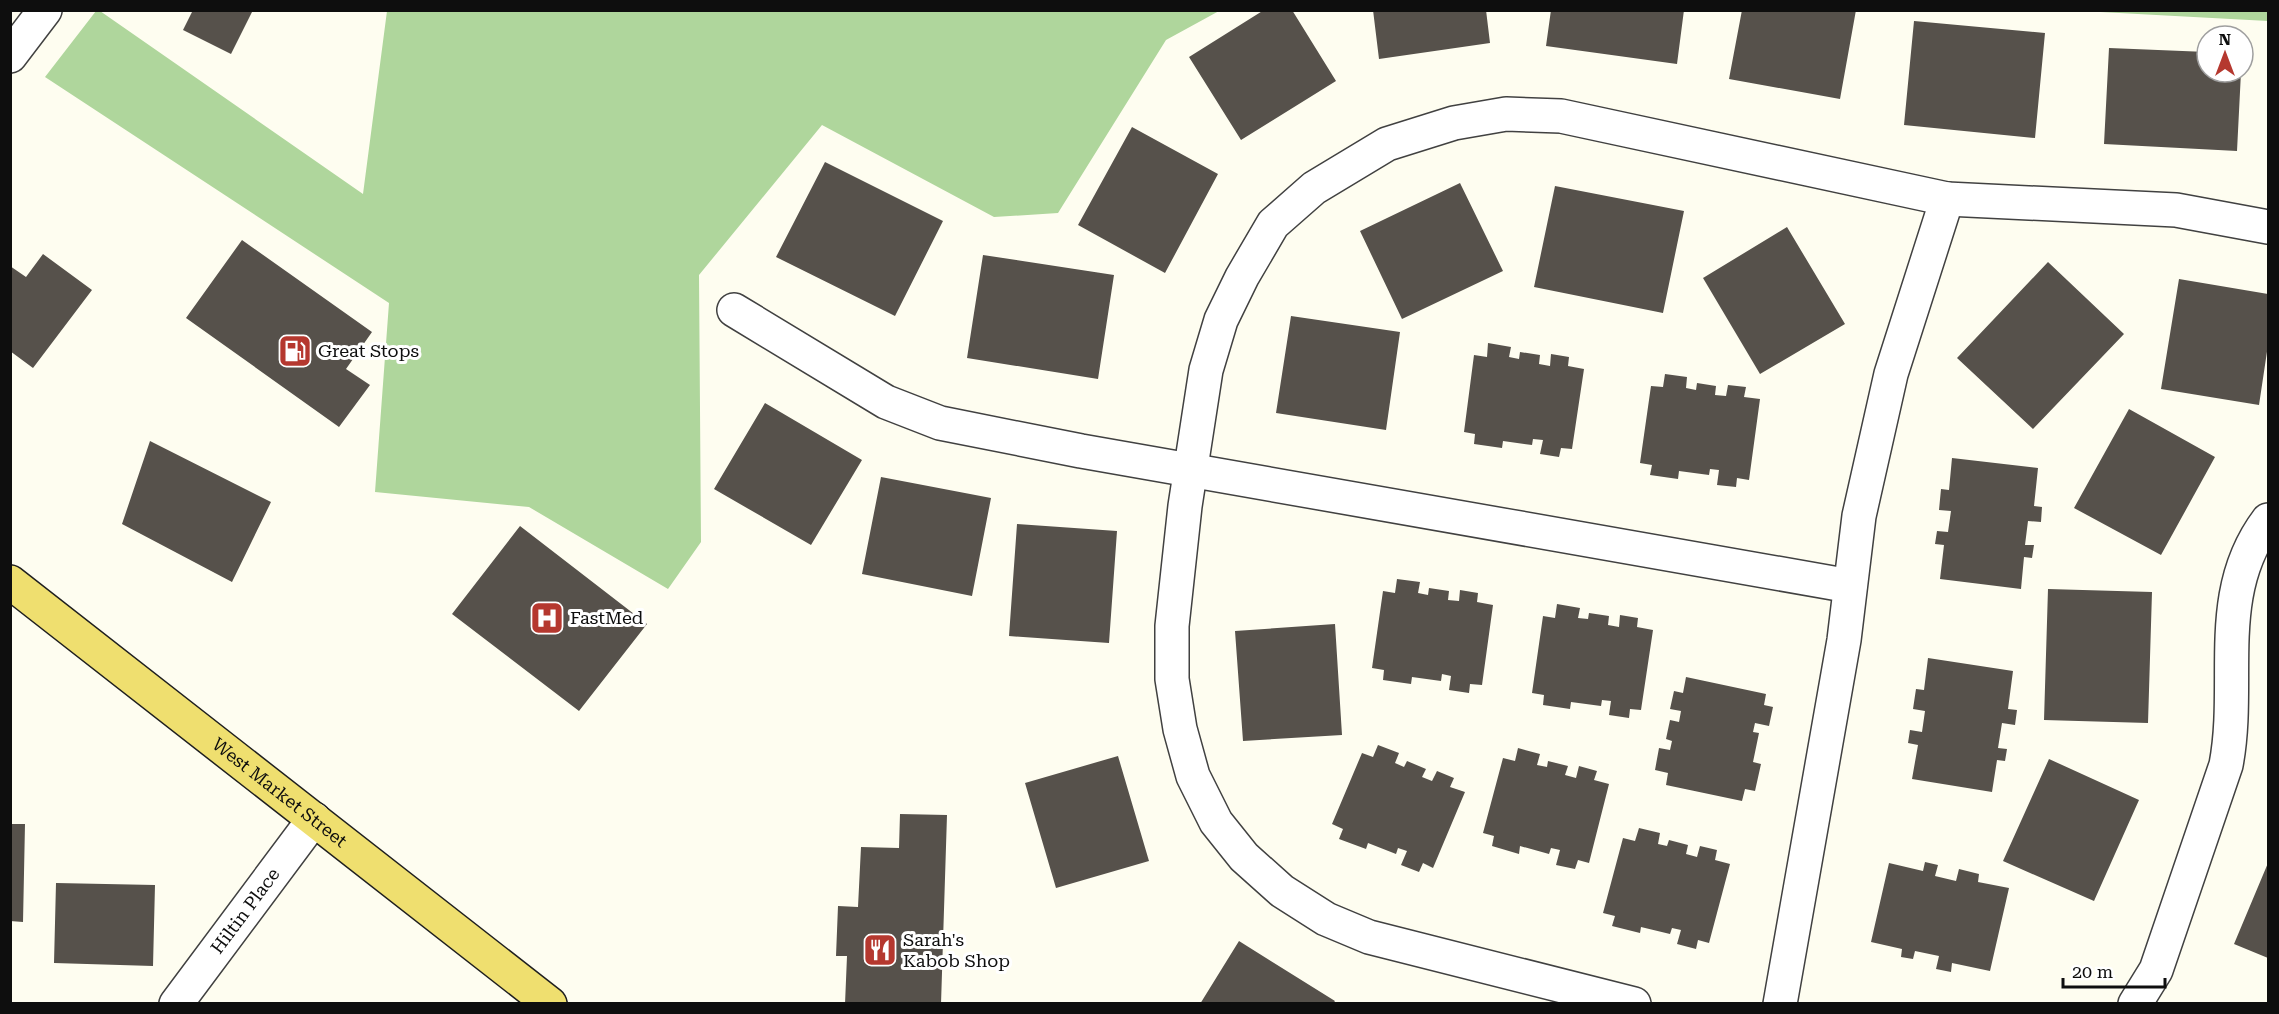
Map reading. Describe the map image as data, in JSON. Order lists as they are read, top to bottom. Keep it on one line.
{"streets":{"main road":["West Market Street"],"street":["Hiltin Place"]},"crossings":[["West Market Street","Hiltin Place"]],"places":{"fuel station":["Great Stops"],"hospital":["FastMed"],"restaurant":["Sarah's Kabob Shop"]},"scale_bar":"20 m","north":"top"}
